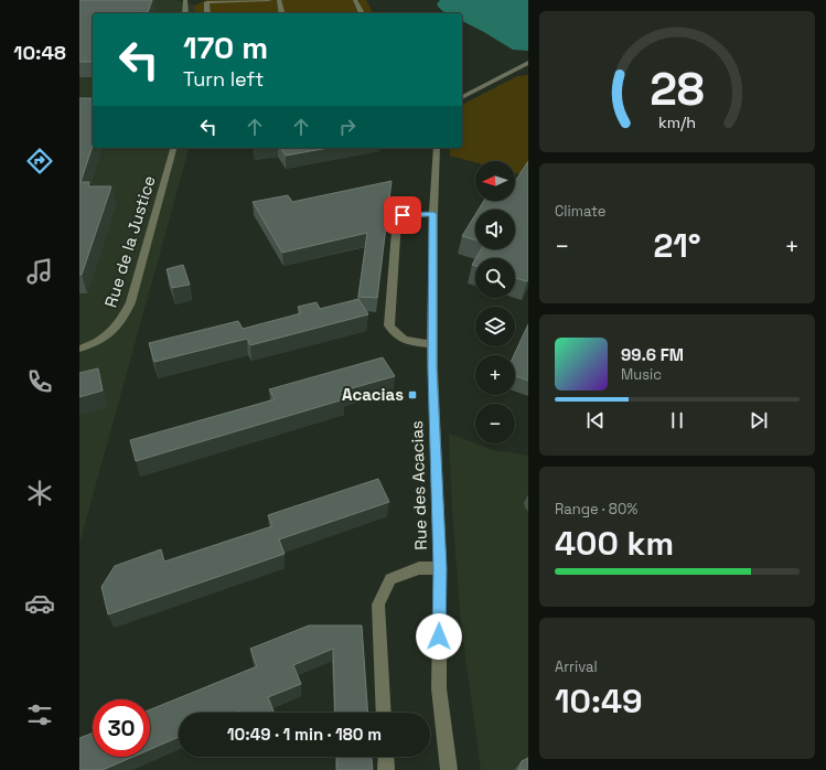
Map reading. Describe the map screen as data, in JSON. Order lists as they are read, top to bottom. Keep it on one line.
{"streets":{"street":["Rue de la Justice","Rue des Acacias"]},"places":{"transit":["Acacias"]},"north":"left","page":{"tabs":"10:48","turn":["170 m","Turn left"],"map_buttons":["+","−"],"tile":["Climate",["Range · 80%","400 km"],["Arrival","10:49"]],"heat":["−","21°","+"],"song":["99.6 FM","Music"],"limit":"30","trip":"10:49 · 1 min · 180 m","gauge":["28","km/h"]}}
